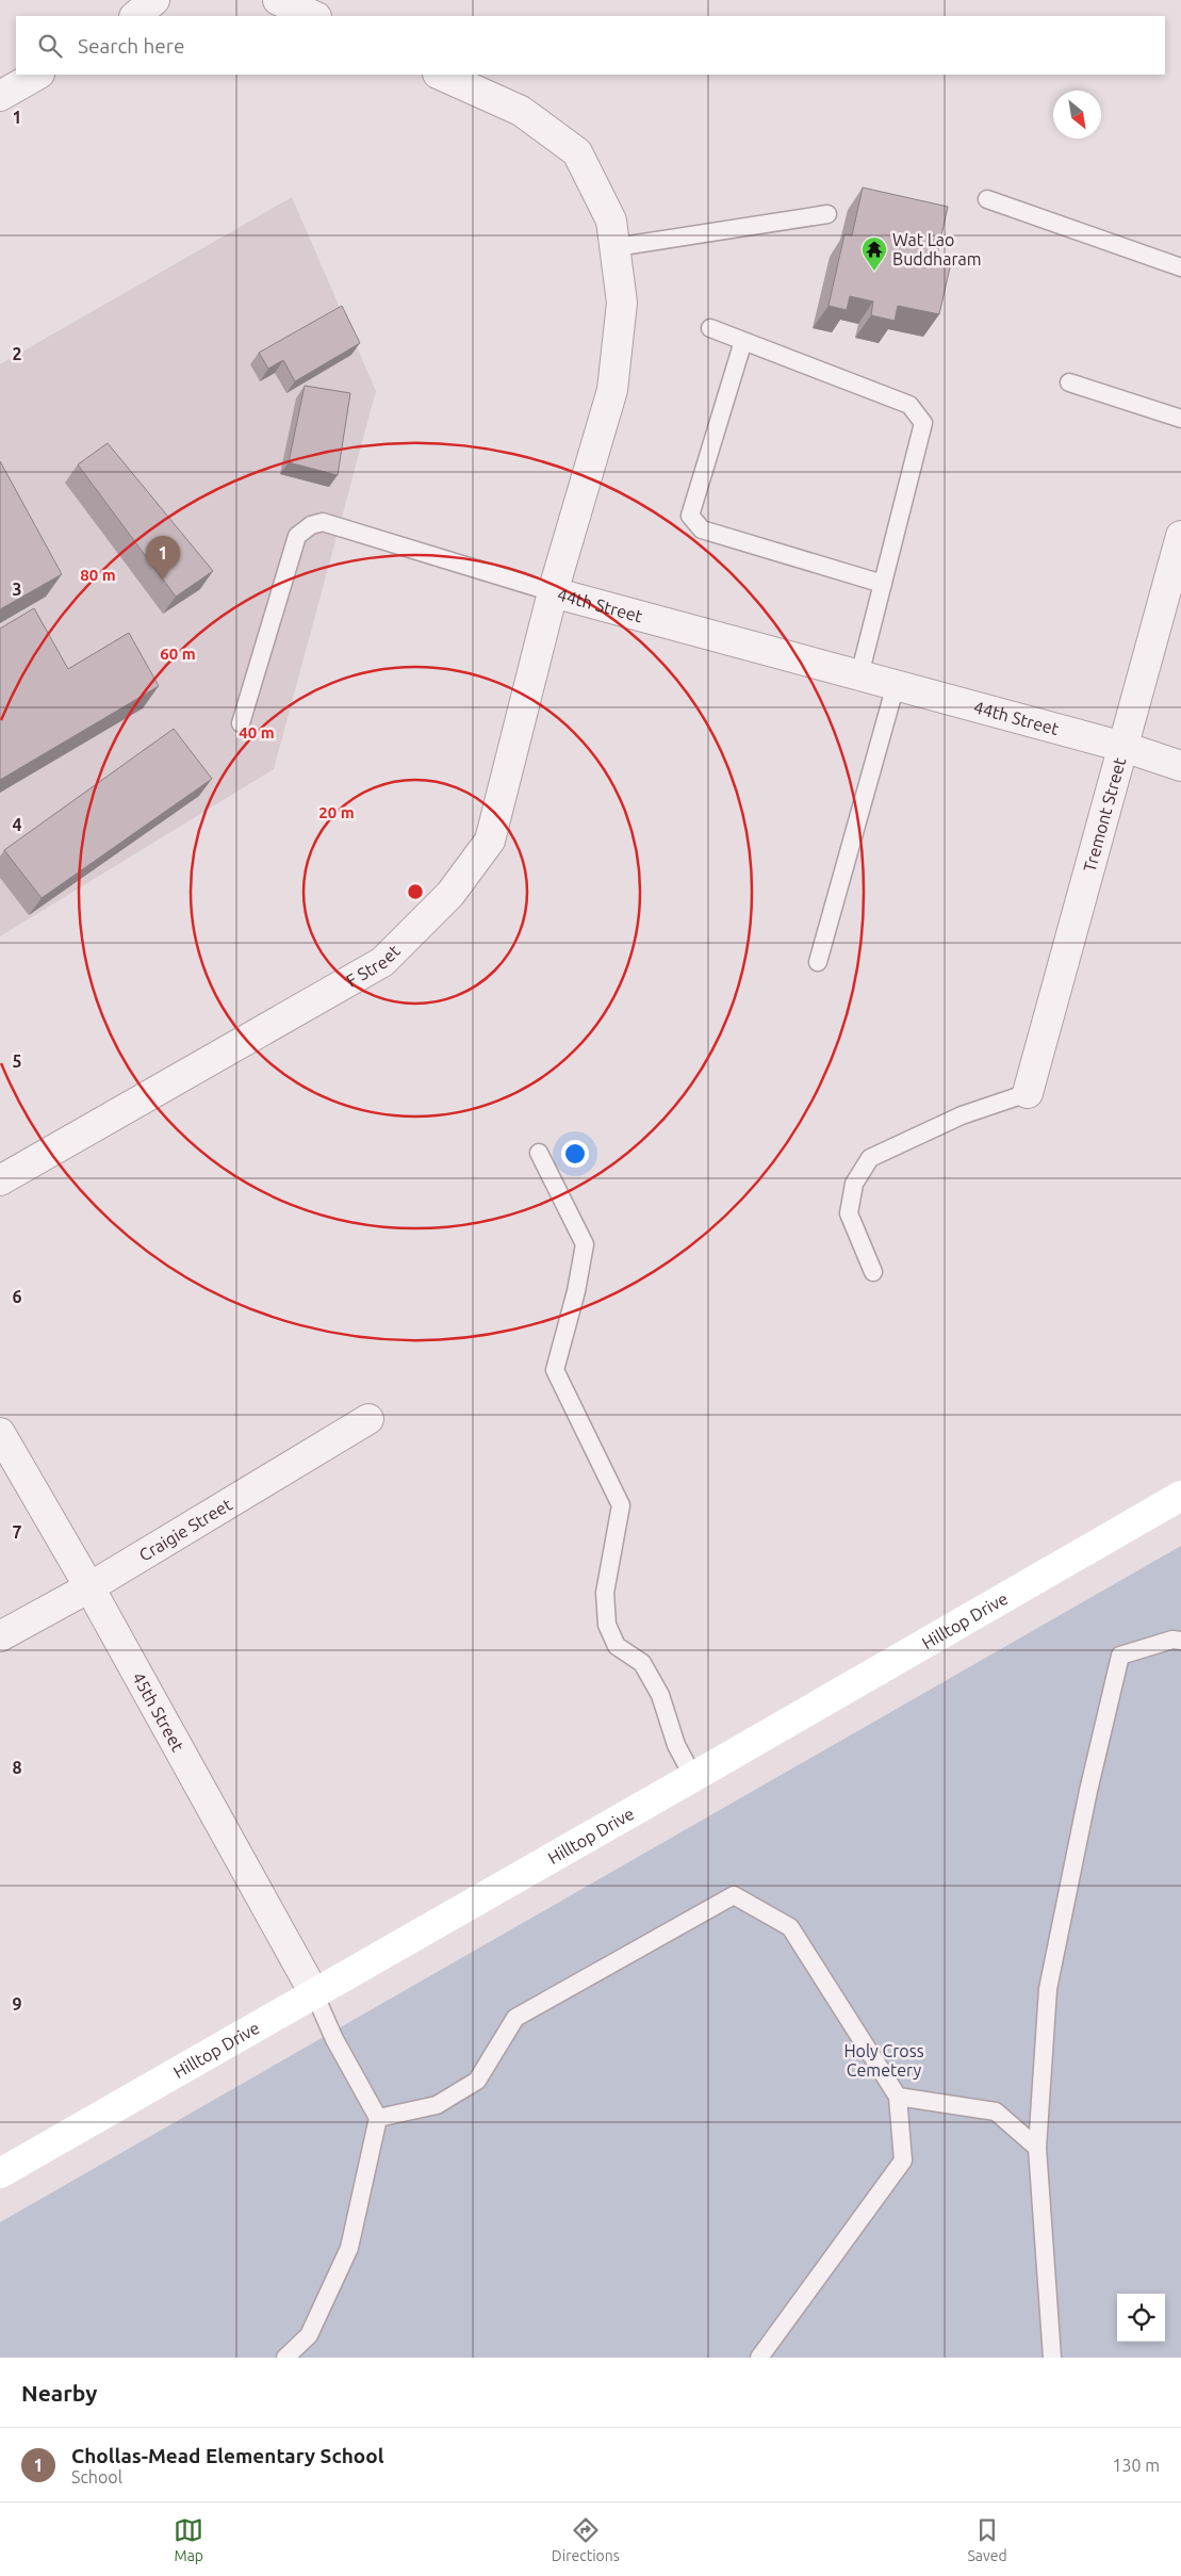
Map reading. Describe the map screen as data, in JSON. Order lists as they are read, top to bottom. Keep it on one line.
{"streets":{"street":["44th Street","Tremont Street","F Street","Craigie Street","Hilltop Drive","45th Street"]},"crossings":[["44th Street","Tremont Street"],["44th Street","F Street"],["Craigie Street","45th Street"],["Hilltop Drive","45th Street"]],"parks":["Holy Cross Cemetery"],"places":{"temple":["Wat Lao Buddharam"]},"north":"bottom right","page":{"search":"Search here","pins":"1","heading":"Nearby","list":[{"mark":"1","name":"Chollas-Mead Elementary School","note":"School","value":"130 m"}],"nav":["Map","Directions","Saved"]},"grid":{"rows":["1","2","3","4","5","6","7","8","9"]},"rings":["80 m","60 m","40 m","20 m"]}
